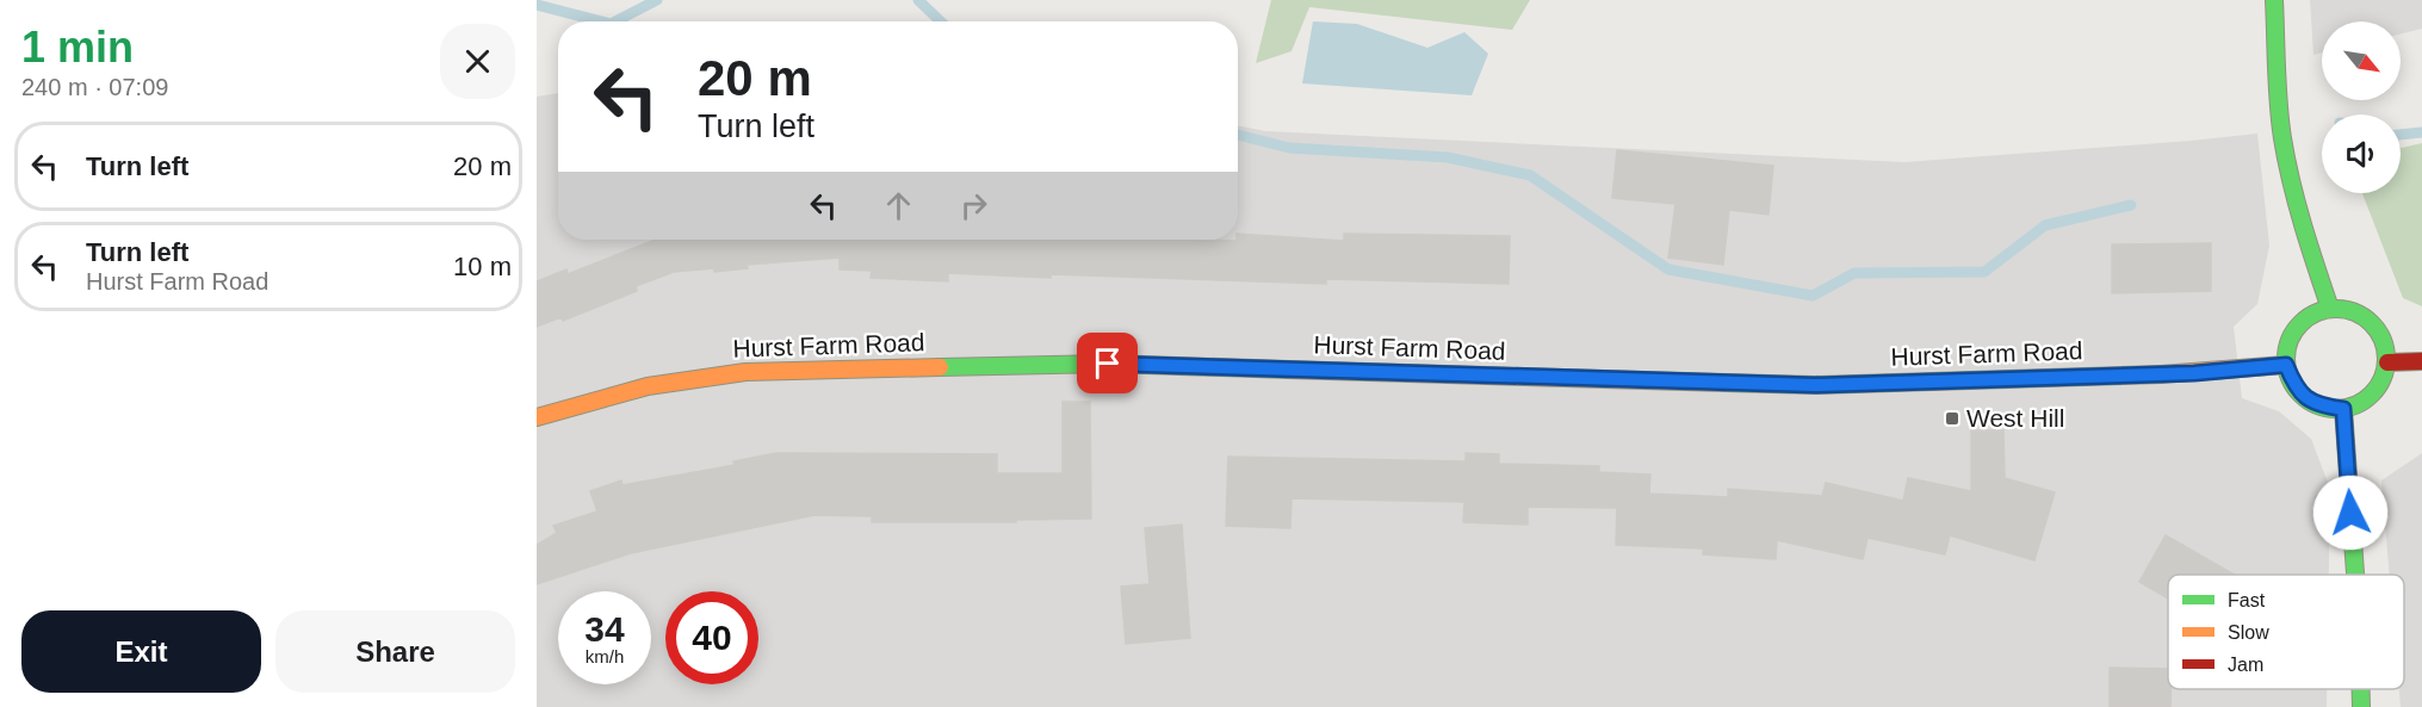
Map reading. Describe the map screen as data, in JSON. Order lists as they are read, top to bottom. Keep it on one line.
{"streets":{"street":["Hurst Farm Road"]},"places":{"transit":["West Hill"]},"legend":["Fast","Slow","Jam"],"north":"bottom right","page":{"heading":["1 min","240 m · 07:09"],"turn":["20 m","Turn left"],"list":[{"name":"Turn left","value":"20 m"},{"name":"Turn left","note":"Hurst Farm Road","value":"10 m"}],"speed":"34 km/h","limit":"40","buttons":["Exit","Share"]}}
